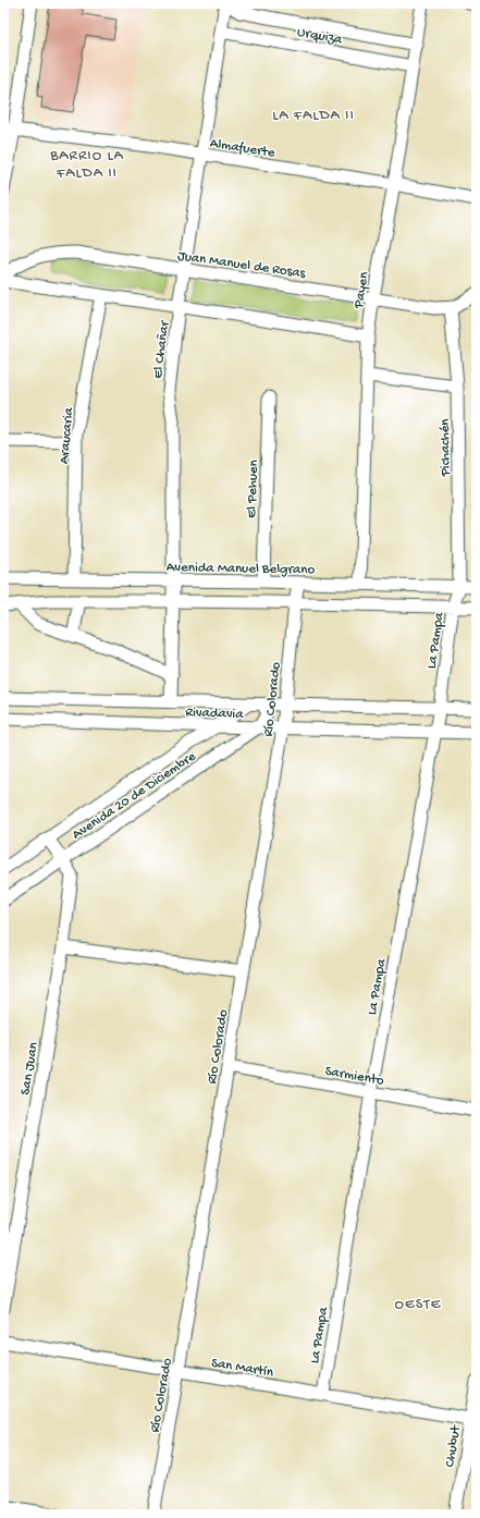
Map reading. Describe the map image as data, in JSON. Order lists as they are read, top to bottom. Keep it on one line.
{"streets":{"street":["Urquiza","Almafuerte","Juan Manuel de Rosas","Payen","El Chañar","Araucaria","Pichachén","El Pehuen","Avenida Manuel Belgrano","La Pampa","Río Colorado","Rivadavia","Avenida 20 de Diciembre","San Juan","Sarmiento","San Martín","Chubut"]},"crossings":[["Urquiza","Payen"],["Urquiza","El Chañar"],["Almafuerte","Payen"],["Almafuerte","El Chañar"],["Juan Manuel de Rosas","Payen"],["Juan Manuel de Rosas","El Chañar"],["Juan Manuel de Rosas","Pichachén"],["Payen","Avenida Manuel Belgrano"],["El Chañar","Avenida Manuel Belgrano"],["El Chañar","Rivadavia"],["Araucaria","Avenida Manuel Belgrano"],["Pichachén","Avenida Manuel Belgrano"],["Pichachén","La Pampa"],["El Pehuen","Avenida Manuel Belgrano"],["Avenida Manuel Belgrano","La Pampa"],["Avenida Manuel Belgrano","Río Colorado"],["La Pampa","Rivadavia"],["La Pampa","Sarmiento"],["La Pampa","San Martín"],["Río Colorado","Rivadavia"],["Río Colorado","Sarmiento"],["Río Colorado","San Martín"],["Rivadavia","Avenida 20 de Diciembre"],["Avenida 20 de Diciembre","San Juan"],["San Martín","Chubut"]],"districts":["LA FALDA II","BARRIO LA FALDA II","OESTE"]}
